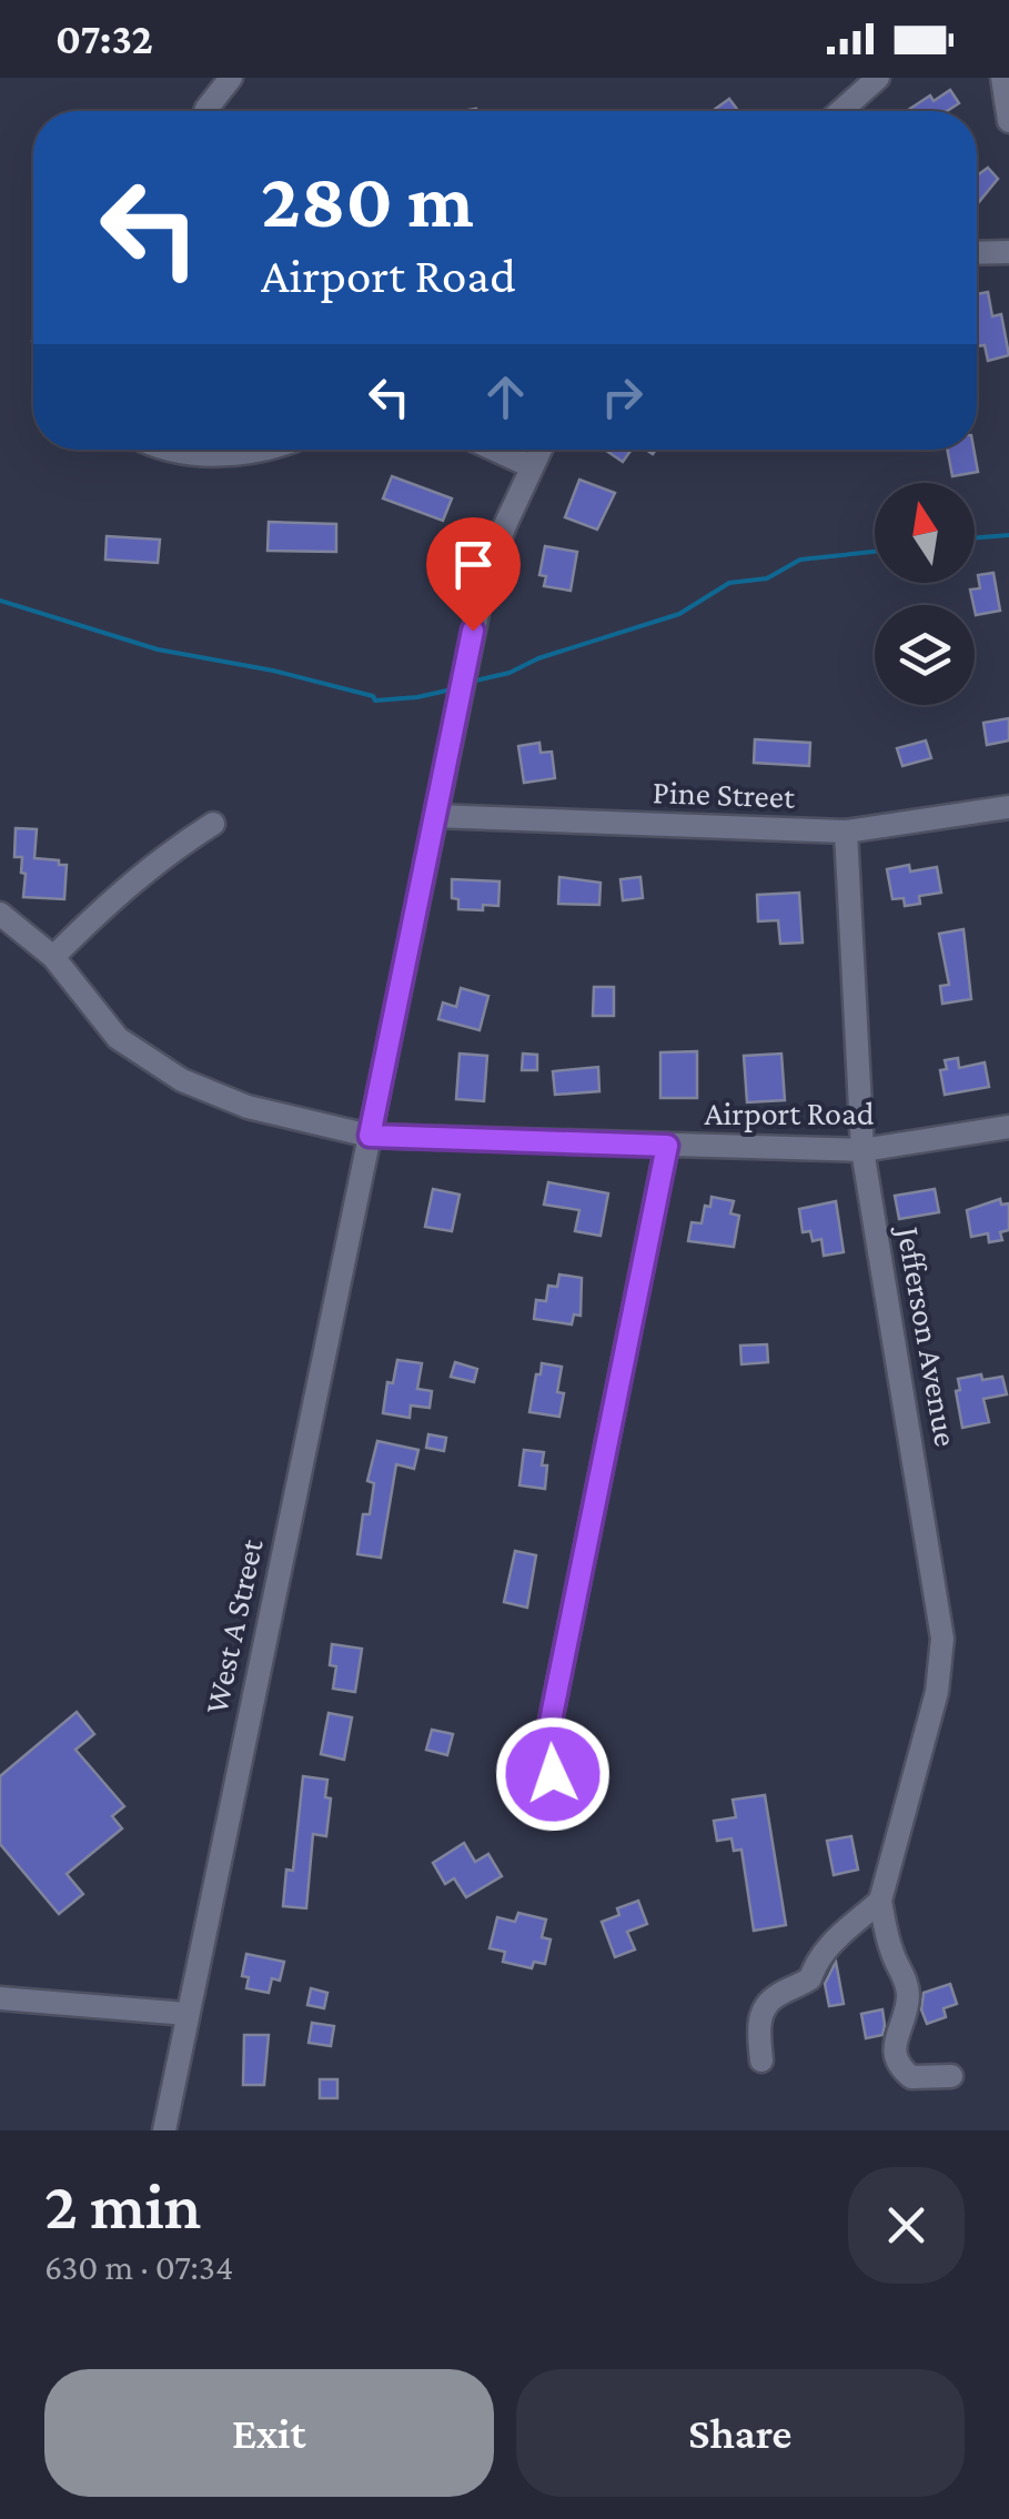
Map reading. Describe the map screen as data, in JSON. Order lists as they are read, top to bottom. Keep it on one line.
{"streets":{"street":["Pine Street","Airport Road","Jefferson Avenue","West A Street"]},"crossings":[["Pine Street","Jefferson Avenue"],["Pine Street","West A Street"],["Airport Road","Jefferson Avenue"],["Airport Road","West A Street"]],"north":"top","page":{"status":"07:32","turn":["280 m","Airport Road"],"heading":["2 min","630 m · 07:34"],"buttons":["Exit","Share"]}}
